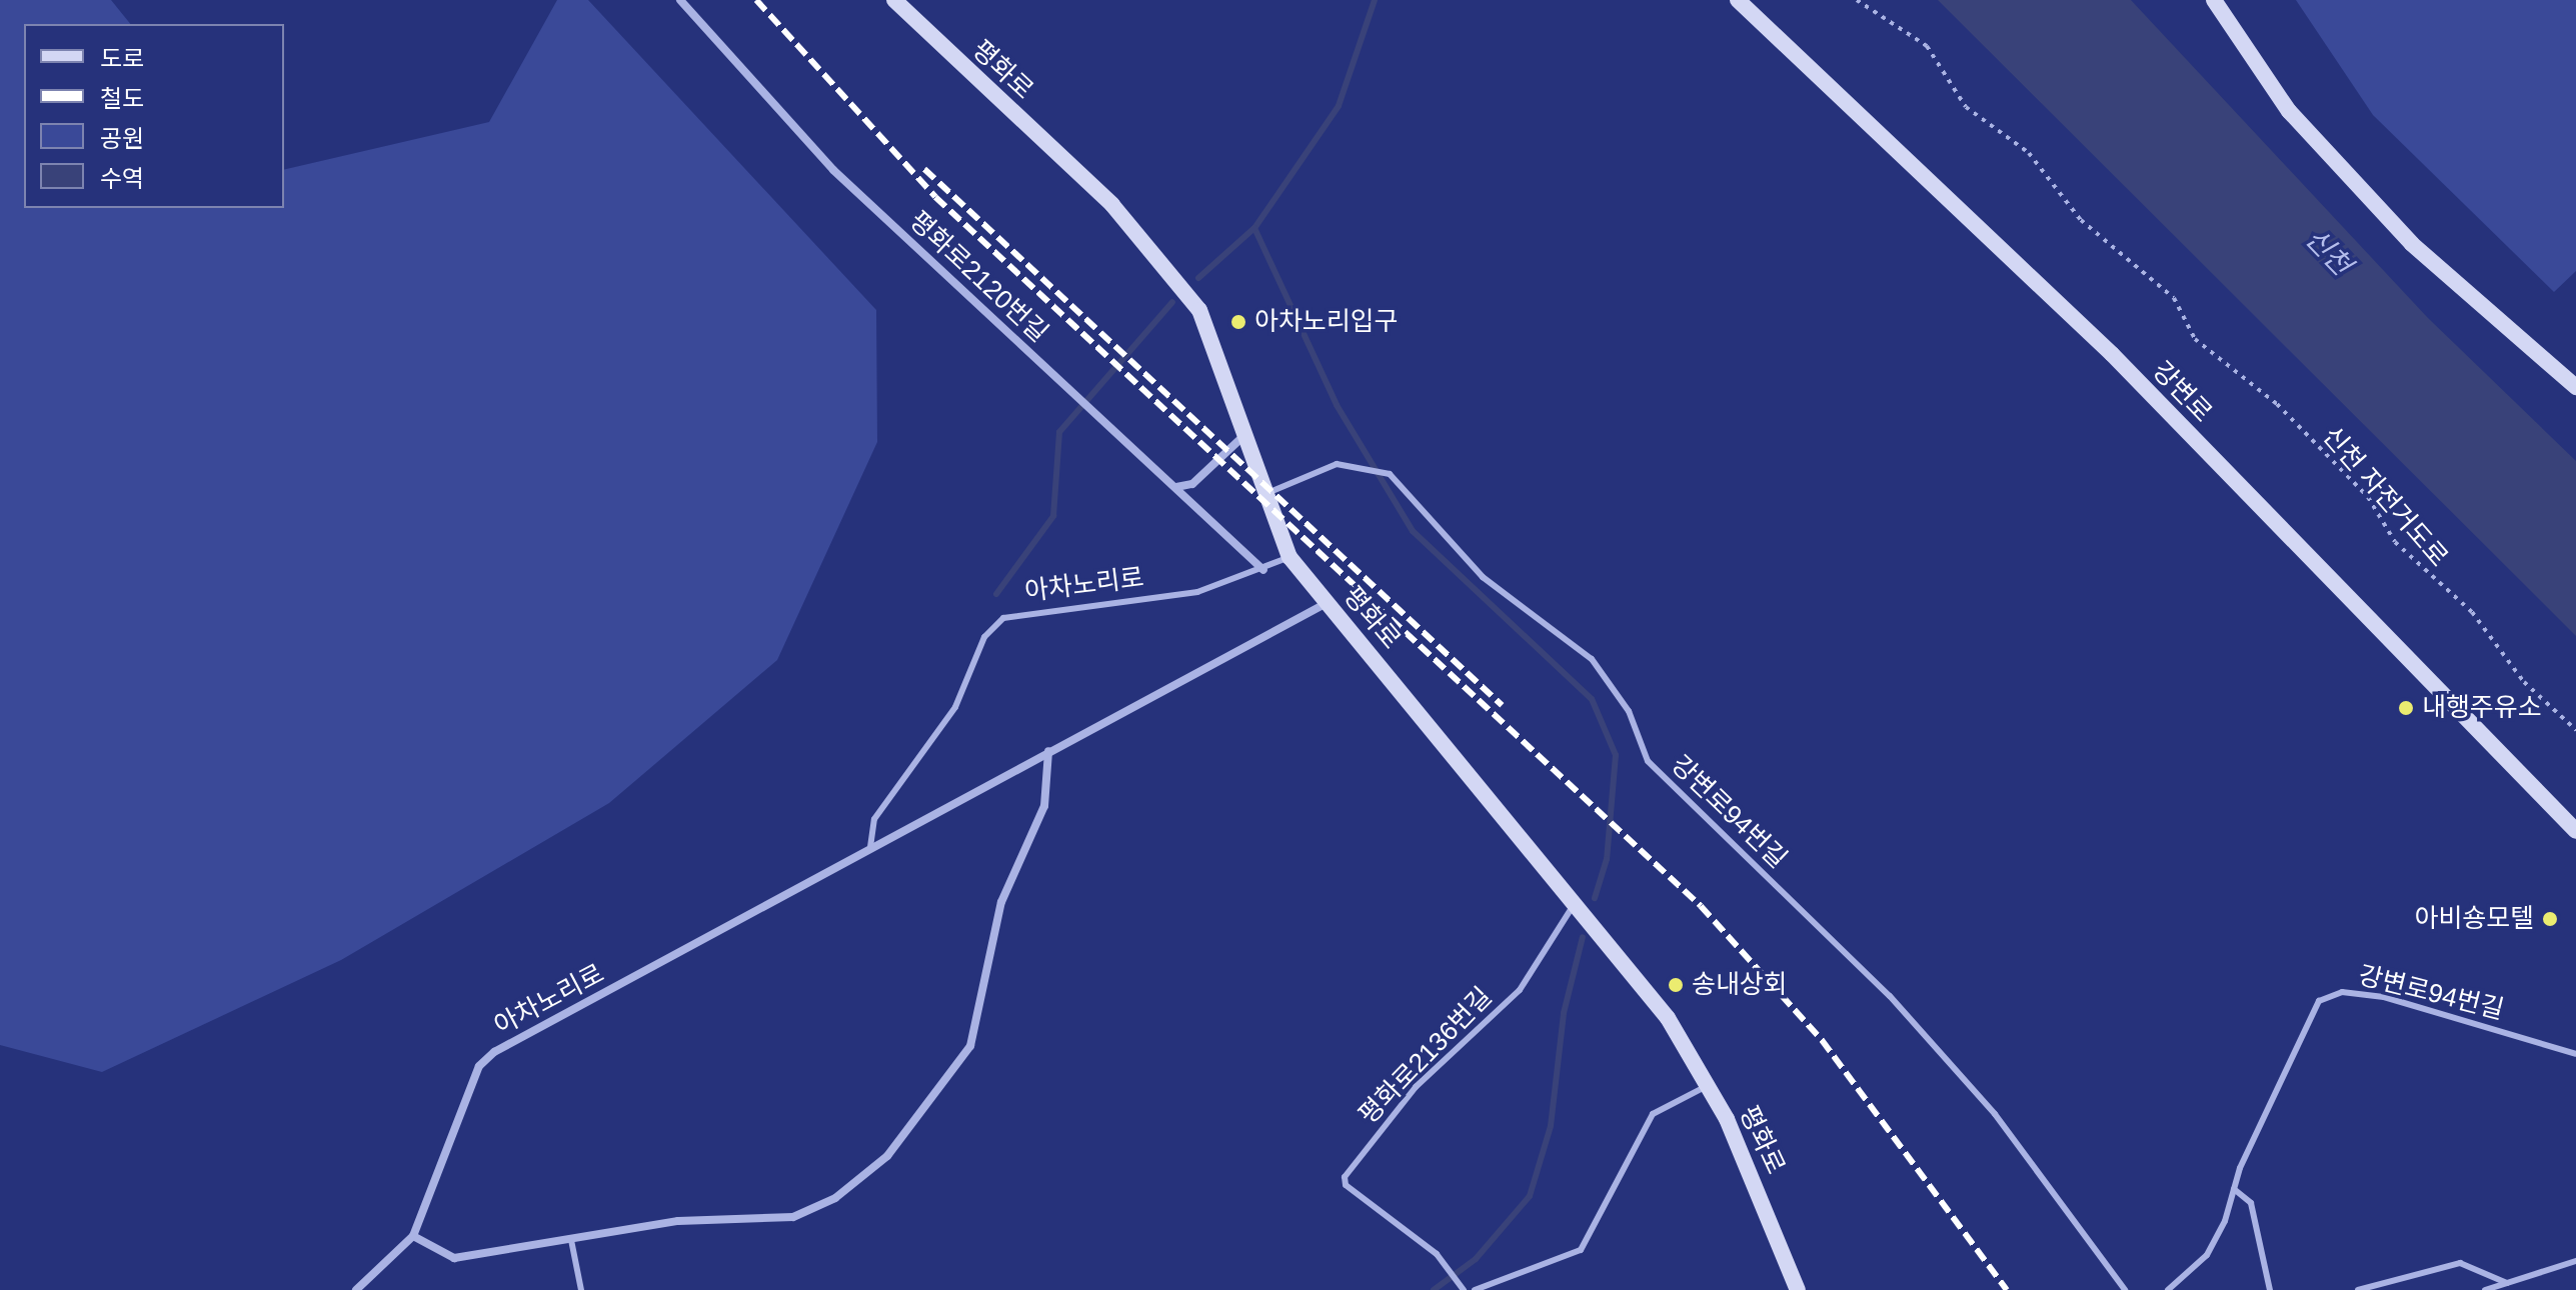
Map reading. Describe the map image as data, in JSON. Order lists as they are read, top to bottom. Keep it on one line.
{"streets":{"main road":["평화로","강변로"],"street":["평화로2120번길","아차노리로"],"lane":["강변로94번길","평화로2136번길"],"path":["신천 자전거도로"]},"crossings":[["평화로","아차노리로"],["평화로","강변로94번길"],["평화로","평화로2136번길"],["평화로2120번길","아차노리로"]],"water":["신천"],"places":["아차노리입구","내행주유소","아비숑모텔","송내상회"],"legend":["도로","철도","공원","수역"]}
